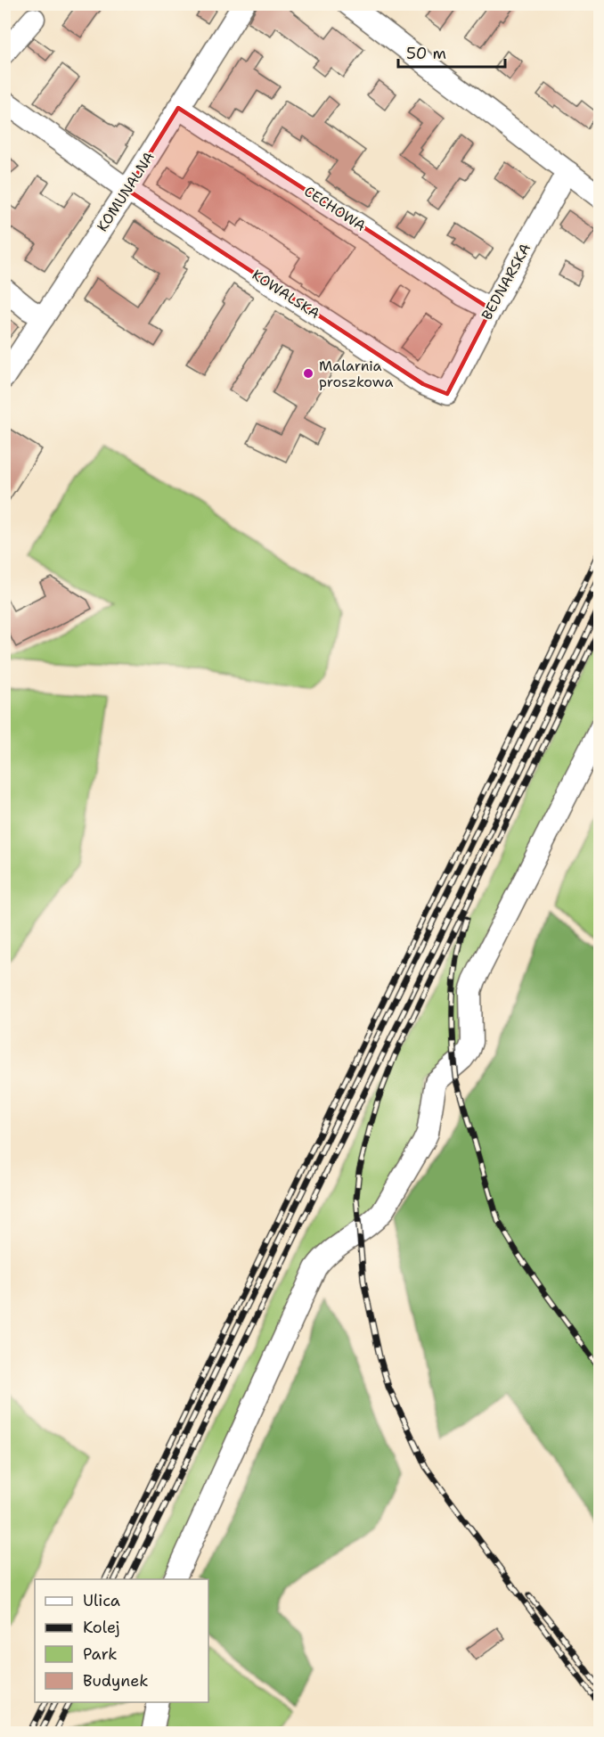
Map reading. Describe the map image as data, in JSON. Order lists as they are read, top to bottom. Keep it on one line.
{"streets":{"street":["KOMUNALNA","CECHOWA","BEDNARSKA","KOWALSKA"]},"crossings":[["KOMUNALNA","CECHOWA"],["KOMUNALNA","KOWALSKA"],["CECHOWA","BEDNARSKA"],["BEDNARSKA","KOWALSKA"]],"places":["Malarnia proszkowa"],"legend":["Ulica","Kolej","Park","Budynek"],"scale_bar":"50 m"}
